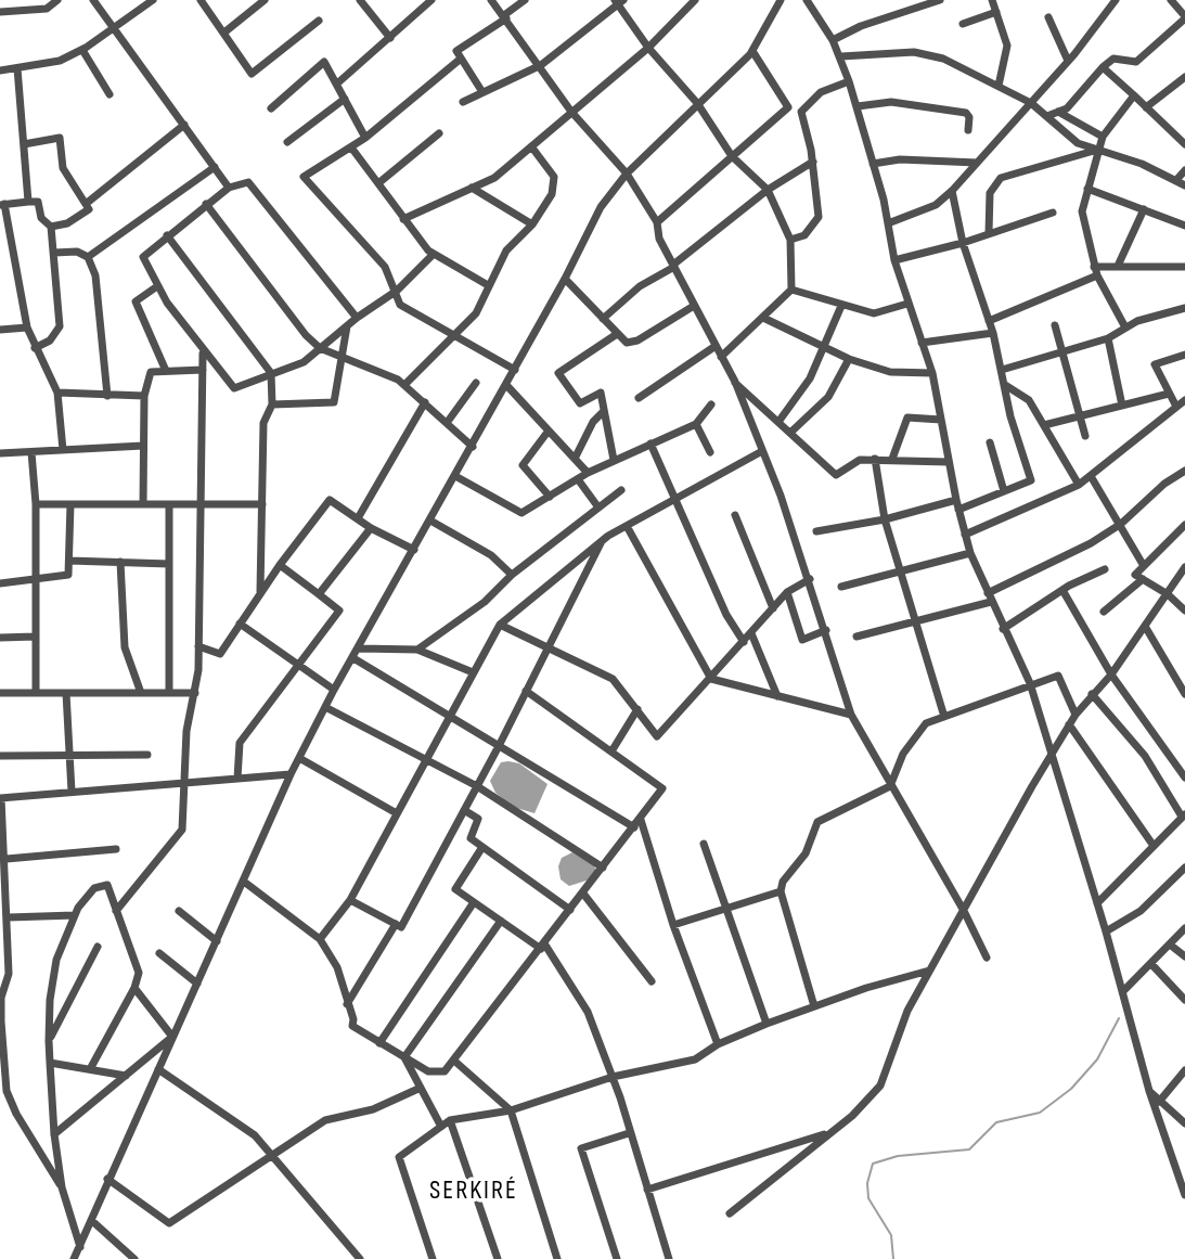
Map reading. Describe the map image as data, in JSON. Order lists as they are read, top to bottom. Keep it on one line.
{"districts":["SERKIRÉ"]}
